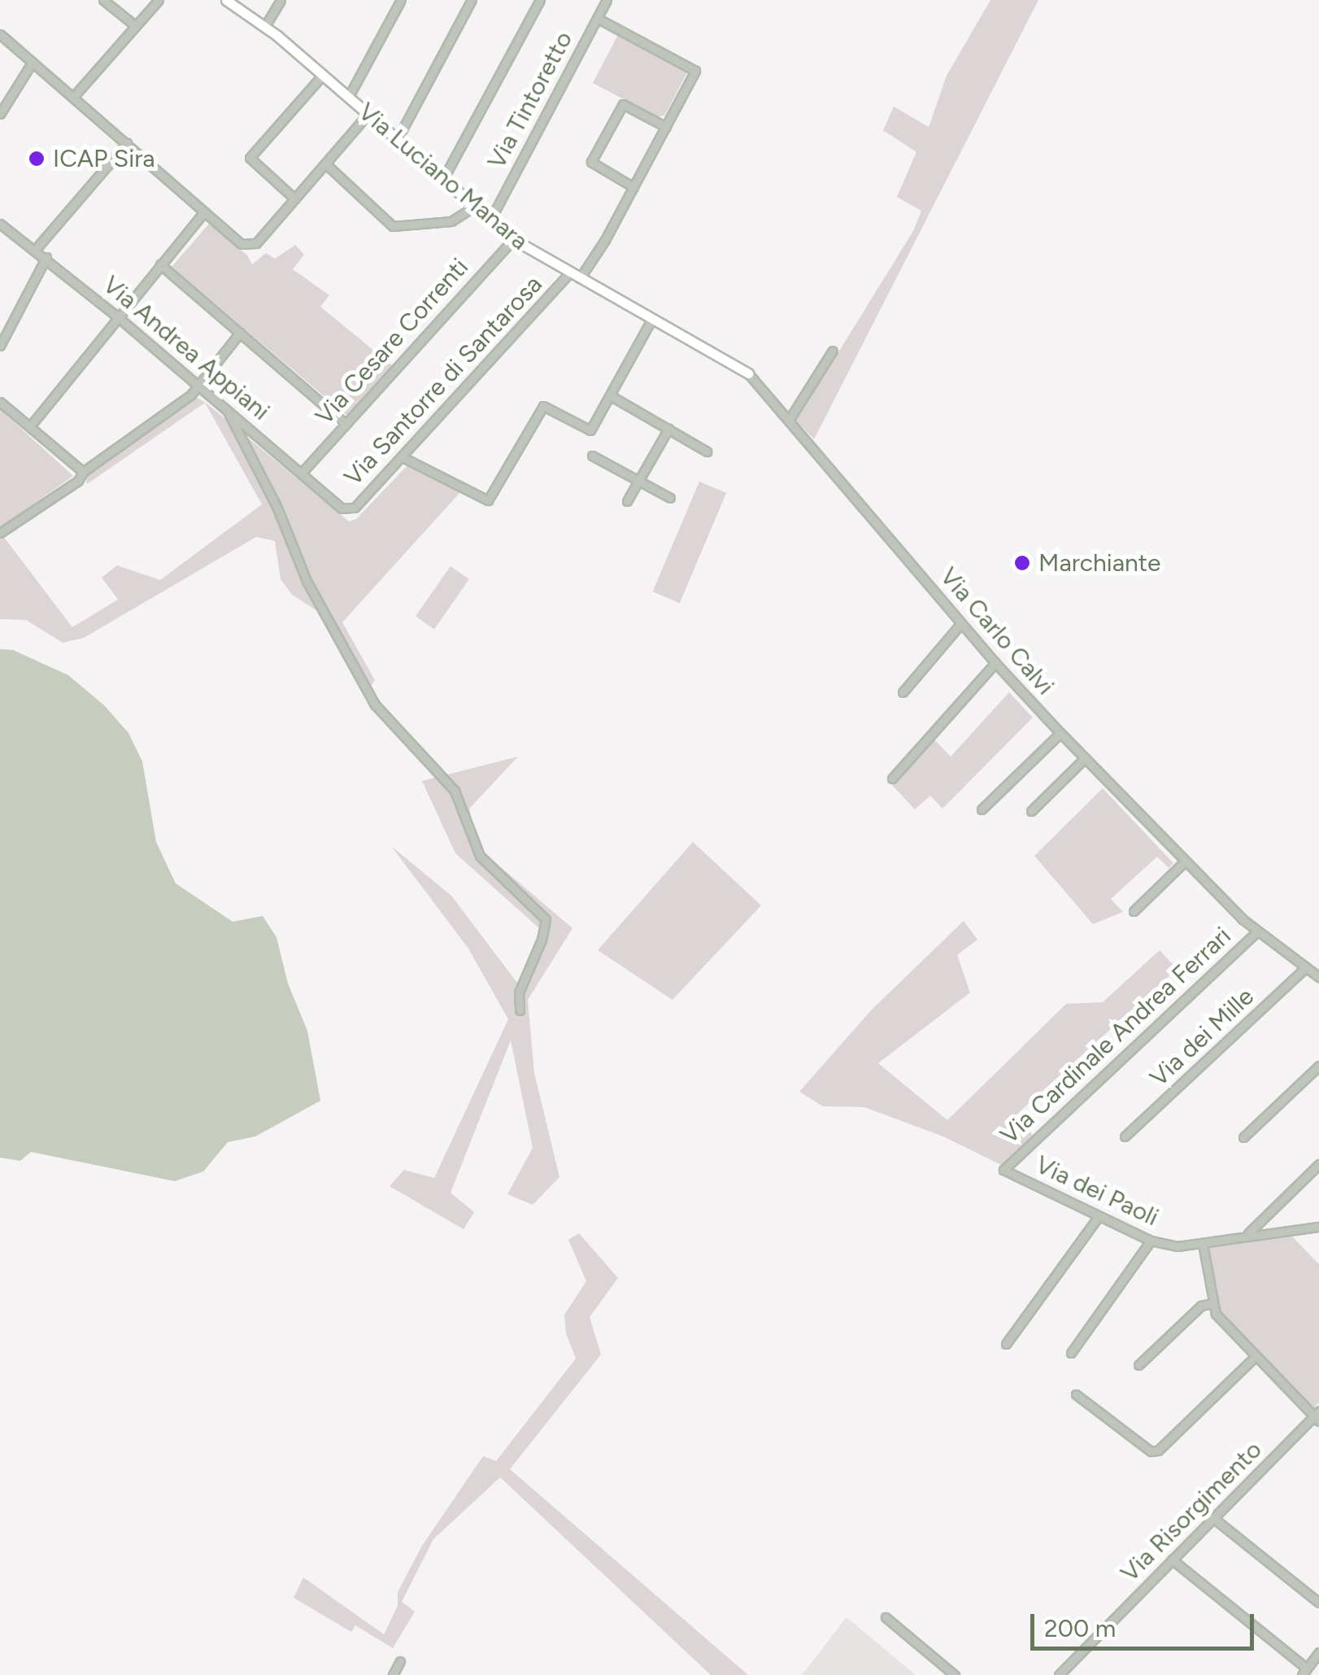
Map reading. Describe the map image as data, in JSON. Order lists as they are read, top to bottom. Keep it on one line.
{"streets":{"main road":["Via Luciano Manara"],"street":["Via Tintoretto","Via Cesare Correnti","Via Andrea Appiani","Via Santorre di Santarosa","Via Carlo Calvi","Via Cardinale Andrea Ferrari","Via dei Mille","Via dei Paoli","Via Risorgimento"]},"crossings":[["Via Tintoretto","Via Luciano Manara"],["Via Luciano Manara","Via Cesare Correnti"],["Via Luciano Manara","Via Santorre di Santarosa"],["Via Luciano Manara","Via Carlo Calvi"],["Via Cesare Correnti","Via Andrea Appiani"],["Via Andrea Appiani","Via Santorre di Santarosa"],["Via Carlo Calvi","Via Cardinale Andrea Ferrari"],["Via Carlo Calvi","Via dei Mille"],["Via Cardinale Andrea Ferrari","Via dei Paoli"]],"places":["ICAP Sira","Marchiante"],"scale_bar":"200 m"}
